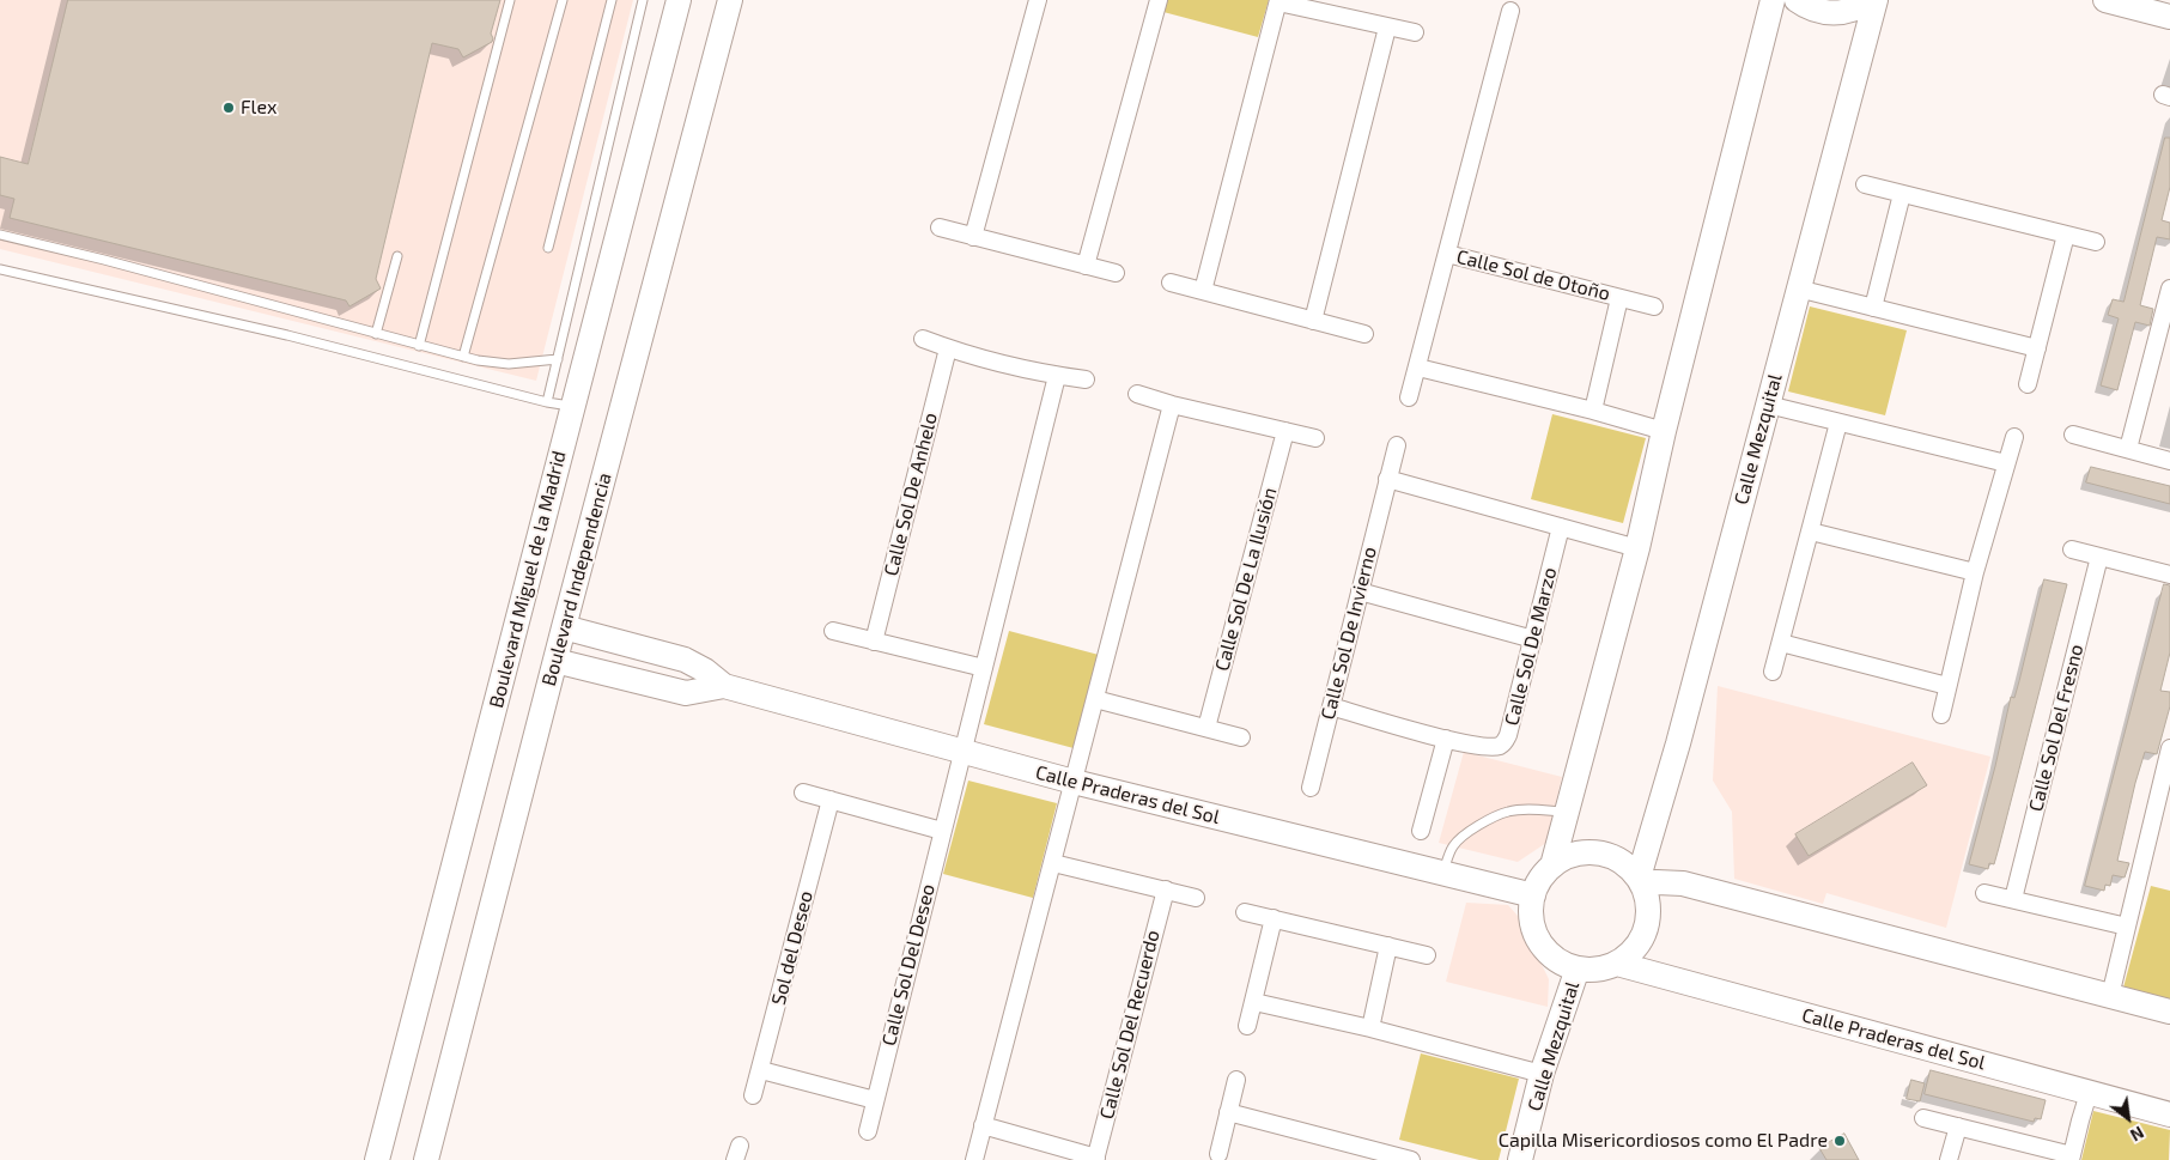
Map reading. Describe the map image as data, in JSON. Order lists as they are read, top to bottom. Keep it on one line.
{"streets":{"street":["Calle Sol de Otoño","Calle Mezquital","Calle Sol De Anhelo","Boulevard Miguel de la Madrid","Boulevard Independencia","Calle Sol De La Ilusión","Calle Sol De Invierno","Calle Sol De Marzo","Calle Sol Del Fresno","Calle Praderas del Sol","Sol del Deseo","Calle Sol Del Deseo","Calle Sol Del Recuerdo"]},"crossings":[["Calle Mezquital","Calle Praderas del Sol"],["Calle Sol De Invierno","Calle Sol De Marzo"],["Calle Praderas del Sol","Calle Sol Del Deseo"]],"places":["Flex","Capilla Misericordiosos como El Padre"],"north":"bottom right"}
